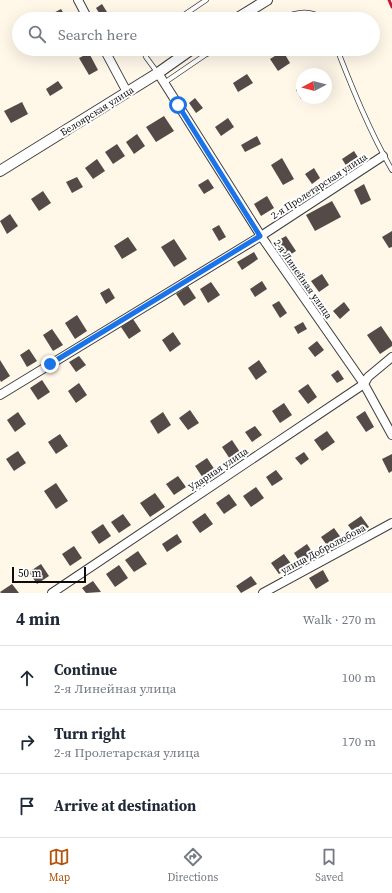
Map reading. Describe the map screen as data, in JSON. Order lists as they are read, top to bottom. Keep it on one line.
{"streets":{"street":["Белоярская улица","2-я Пролетарская улица","2-я Линейная улица","Ударная улица","улица Добролюбова"]},"crossings":[["Белоярская улица","2-я Линейная улица"],["2-я Пролетарская улица","2-я Линейная улица"],["2-я Линейная улица","Ударная улица"]],"scale_bar":"50 m","north":"left","page":{"search":"Search here","scale":"50 m","heading":["4 min","Walk · 270 m"],"list":[["Continue","2-я Линейная улица","100 m"],["Turn right","2-я Пролетарская улица","170 m"],"Arrive at destination"],"nav":["Map","Directions","Saved"]}}
